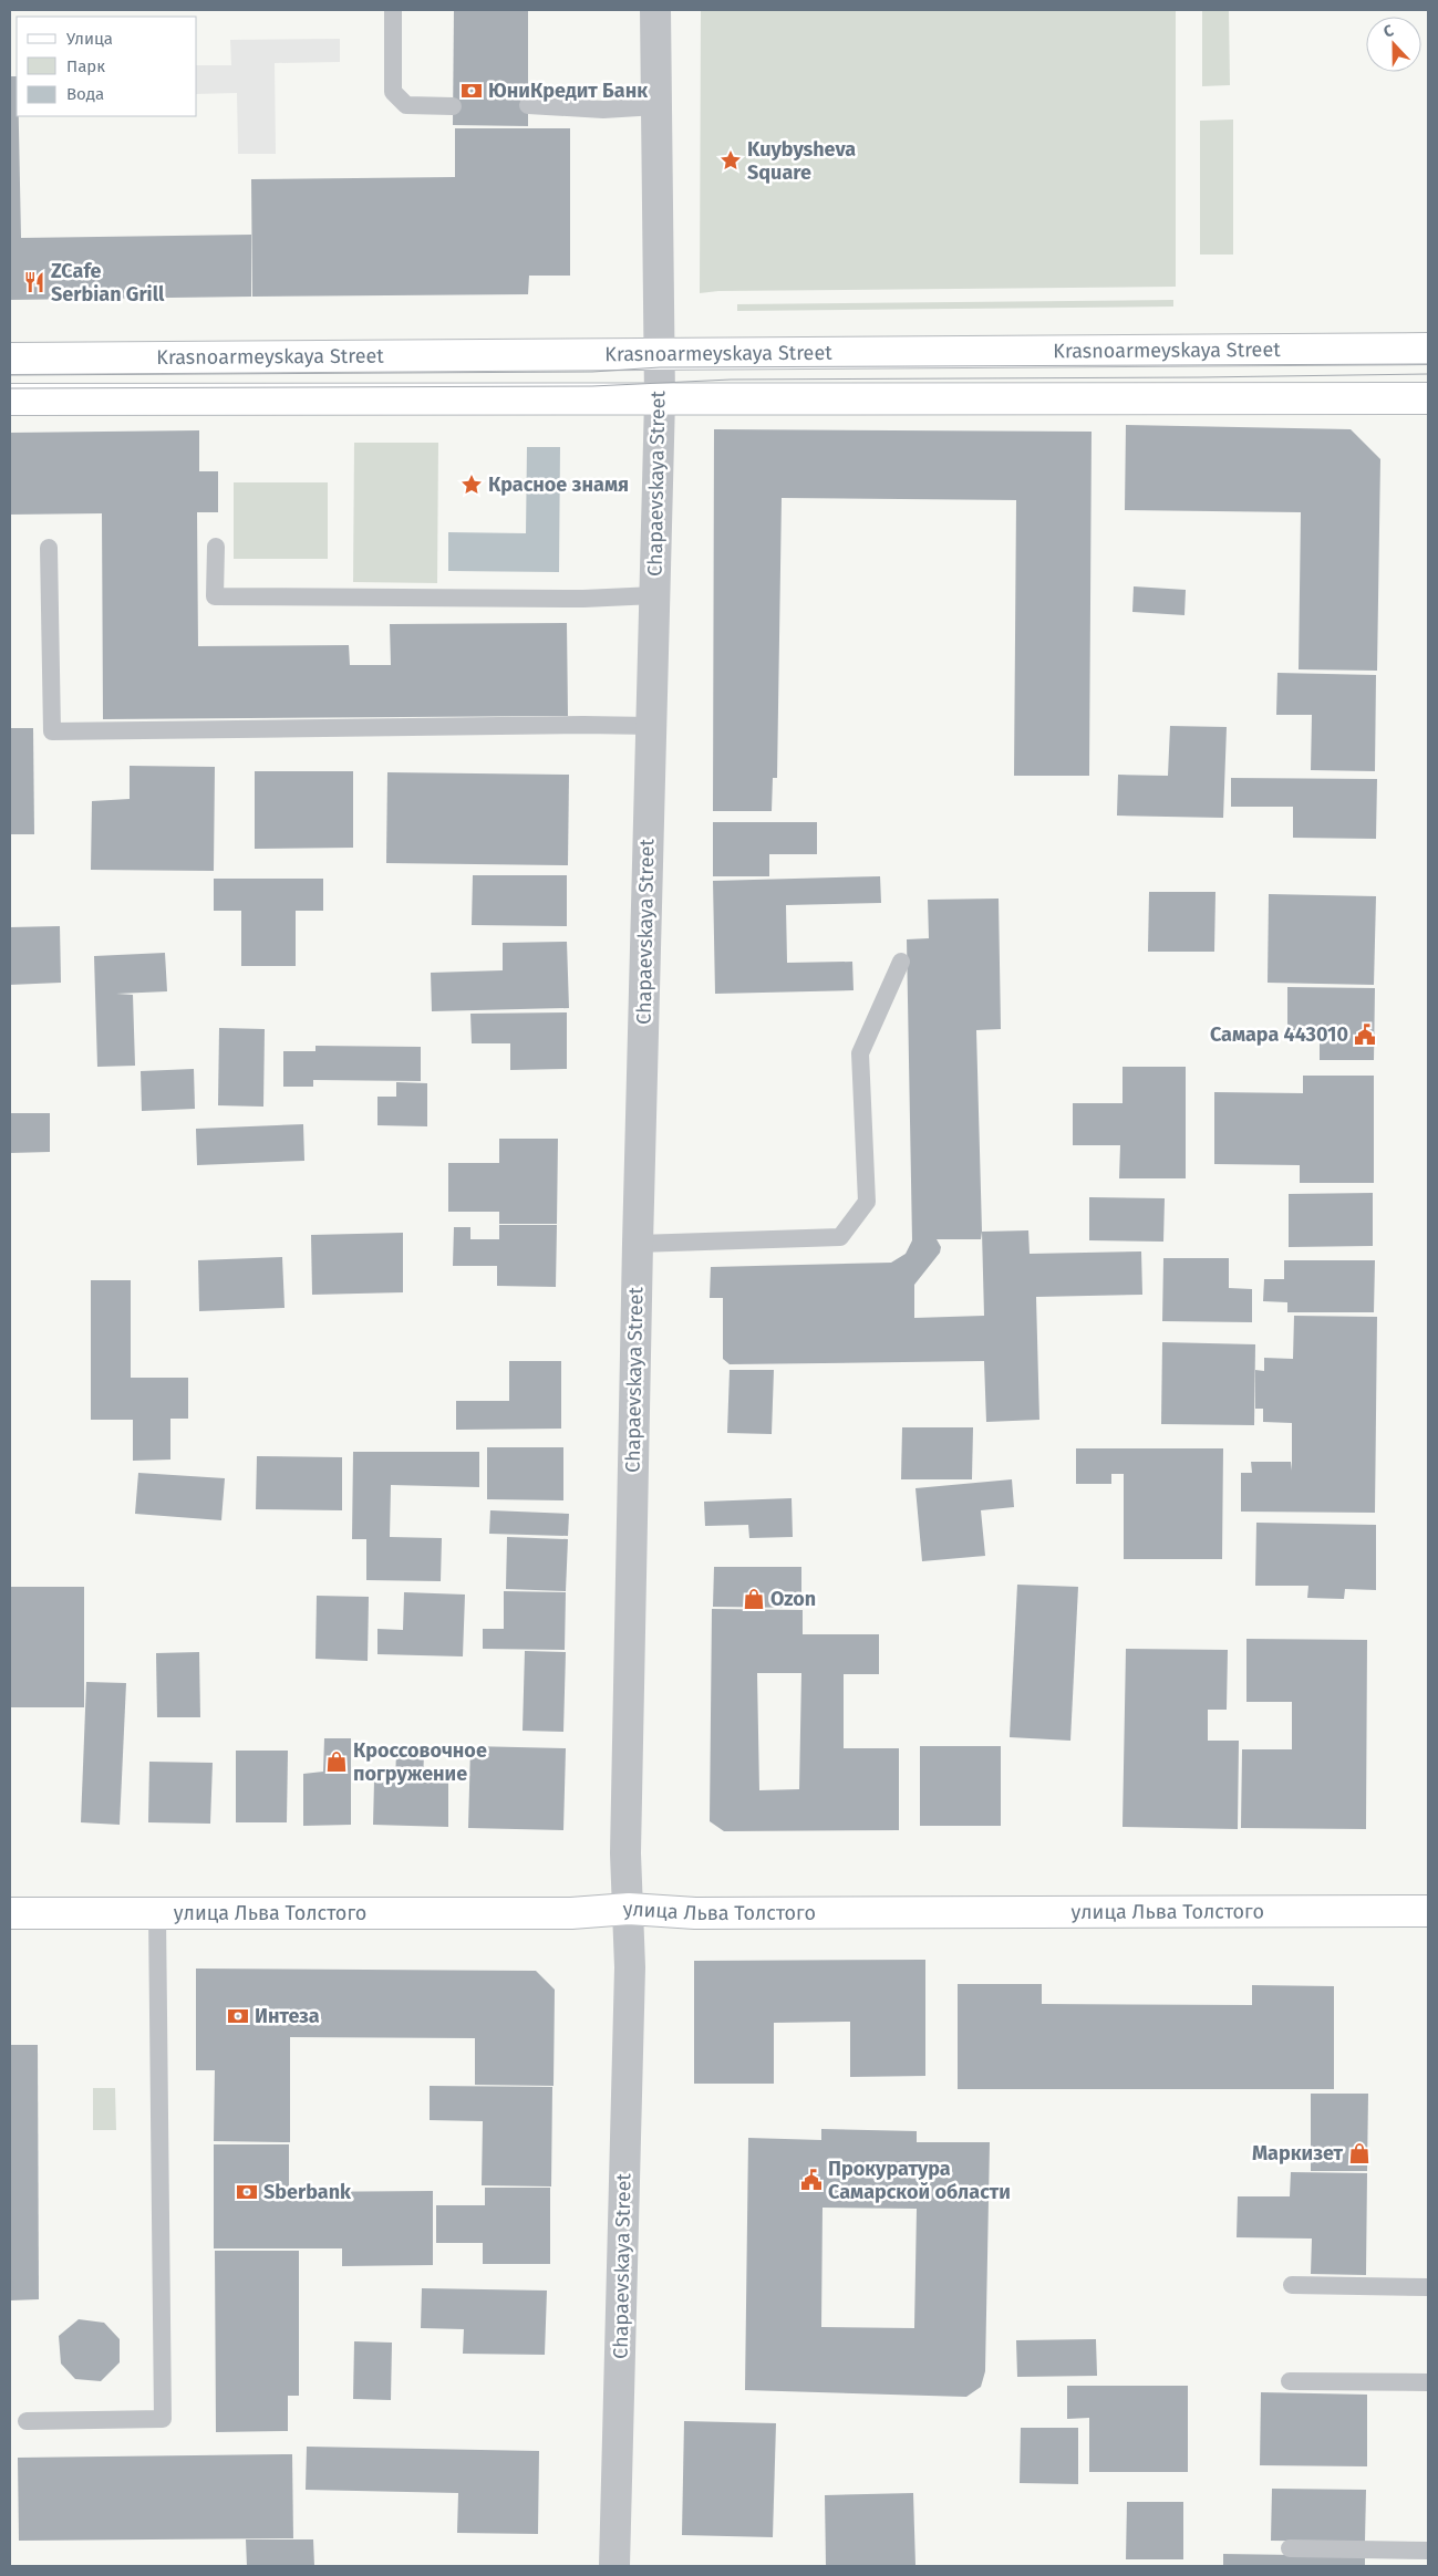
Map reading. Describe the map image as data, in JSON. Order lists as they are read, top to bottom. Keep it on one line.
{"streets":{"main road":["Krasnoarmeyskaya Street","улица Льва Толстого"],"street":["Chapaevskaya Street"]},"crossings":[["Krasnoarmeyskaya Street","Chapaevskaya Street"],["Chapaevskaya Street","улица Льва Толстого"]],"places":{"bank":["ЮниКредит Банк","Интеза","Sberbank"],"place":["Kuybysheva Square","Красное знамя"],"restaurant":["ZCafe Serbian Grill"],"public building":["Самара 443010","Прокуратура Самарской области"],"shop":["Ozon","Кроссовочное погружение","Маркизет"]},"legend":["Улица","Парк","Вода"],"north":"top"}
